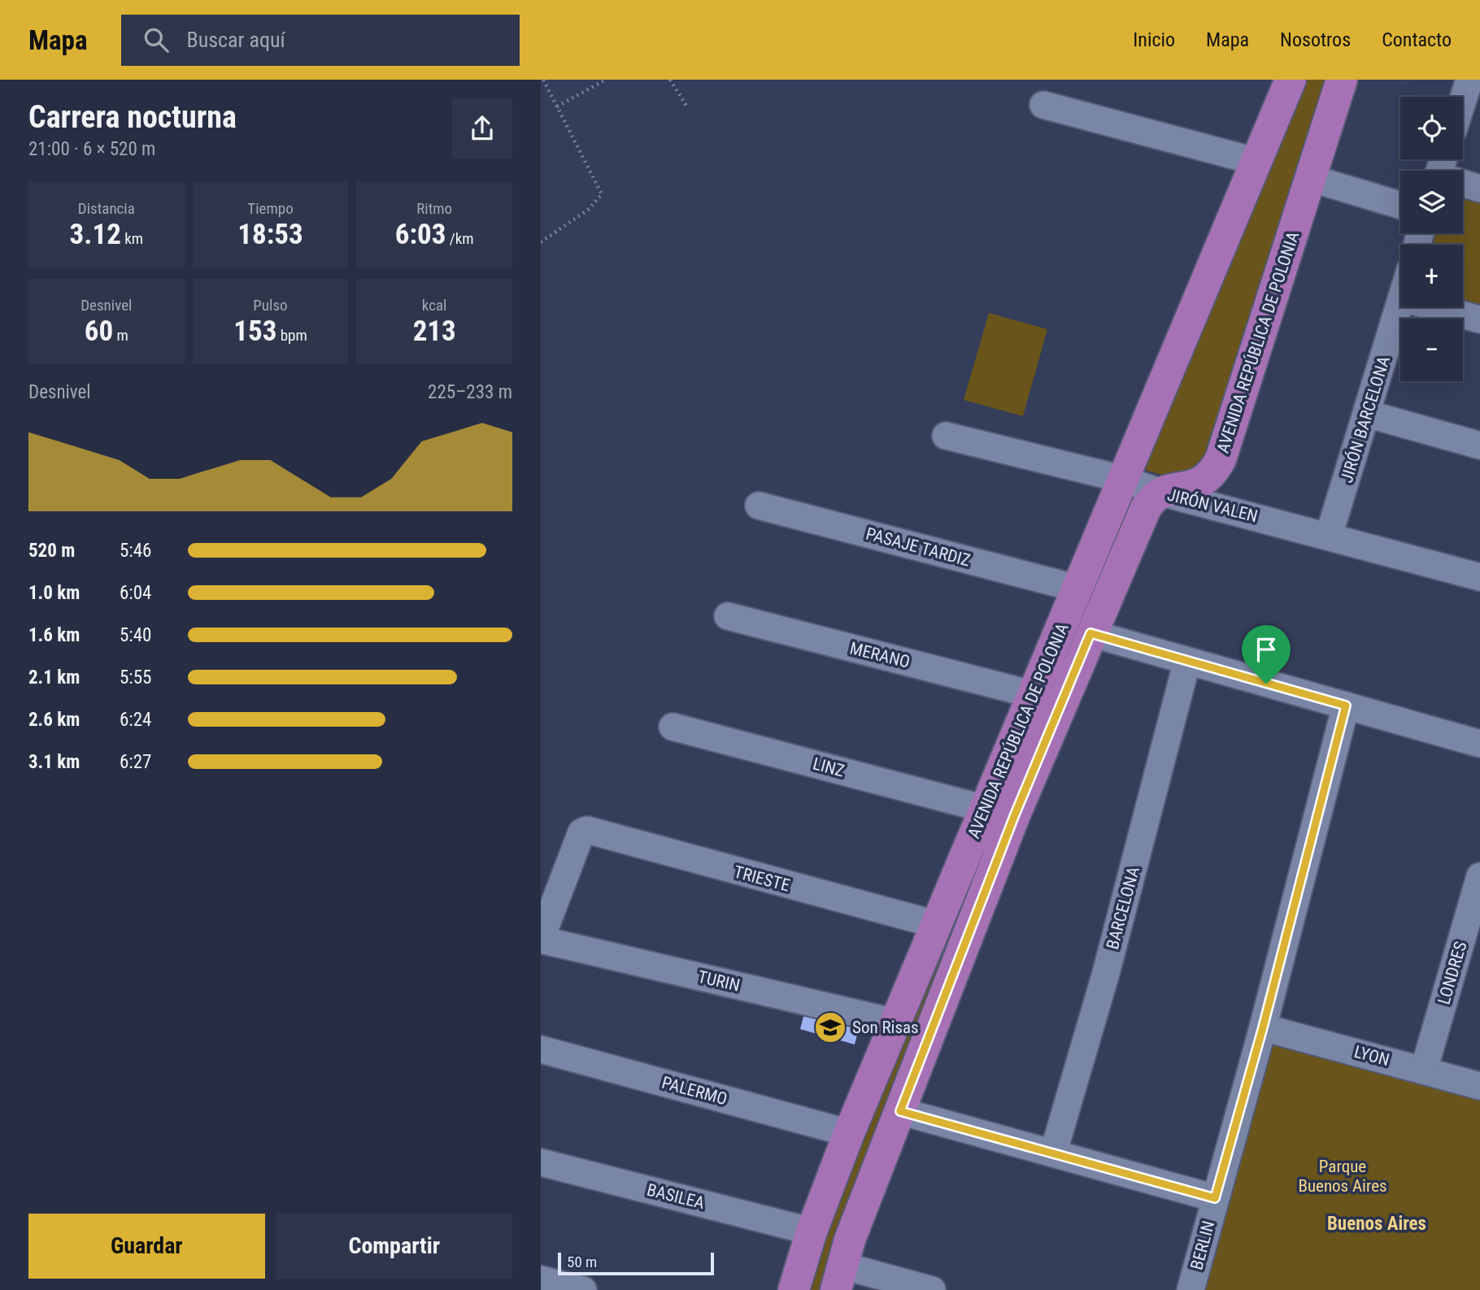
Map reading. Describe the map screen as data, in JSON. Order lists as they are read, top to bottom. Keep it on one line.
{"streets":{"main road":["AVENIDA REPÚBLICA DE POLONIA"],"street":["JIRÓN BARCELONA","JIRÓN VALEN","PASAJE TARDIZ","MERANO","LINZ","TRIESTE","BARCELONA","LONDRES","TURIN","LYON","PALERMO","BASILEA","BERLIN"]},"crossings":[["AVENIDA REPÚBLICA DE POLONIA","JIRÓN VALEN"],["AVENIDA REPÚBLICA DE POLONIA","PASAJE TARDIZ"],["AVENIDA REPÚBLICA DE POLONIA","MERANO"],["AVENIDA REPÚBLICA DE POLONIA","LINZ"],["AVENIDA REPÚBLICA DE POLONIA","TRIESTE"],["AVENIDA REPÚBLICA DE POLONIA","TURIN"],["AVENIDA REPÚBLICA DE POLONIA","PALERMO"],["AVENIDA REPÚBLICA DE POLONIA","BASILEA"],["JIRÓN BARCELONA","JIRÓN VALEN"],["TRIESTE","TURIN"],["LONDRES","LYON"],["LYON","BERLIN"]],"districts":["Buenos Aires"],"parks":["Parque Buenos Aires"],"places":{"school or university":["Son Risas"]},"scale_bar":"50 m","page":{"header":"Mapa","search":"Buscar aquí","nav":["Inicio","Mapa","Nosotros","Contacto"],"heading":["Carrera nocturna","21:00 · 6 × 520 m"],"map_buttons":["+","−"],"stats":[["Distancia","3.12 km"],["Tiempo","18:53"],["Ritmo","6:03 /km"],["Desnivel","60 m"],["Pulso","153 bpm"],["kcal","213"]],"chart":["Desnivel","225–233 m"],"list":[{"name":"520 m","note":"5:46"},{"name":"1.0 km","note":"6:04"},{"name":"1.6 km","note":"5:40"},{"name":"2.1 km","note":"5:55"},{"name":"2.6 km","note":"6:24"},{"name":"3.1 km","note":"6:27"}],"buttons":["Guardar","Compartir"],"scale":"50 m"}}
